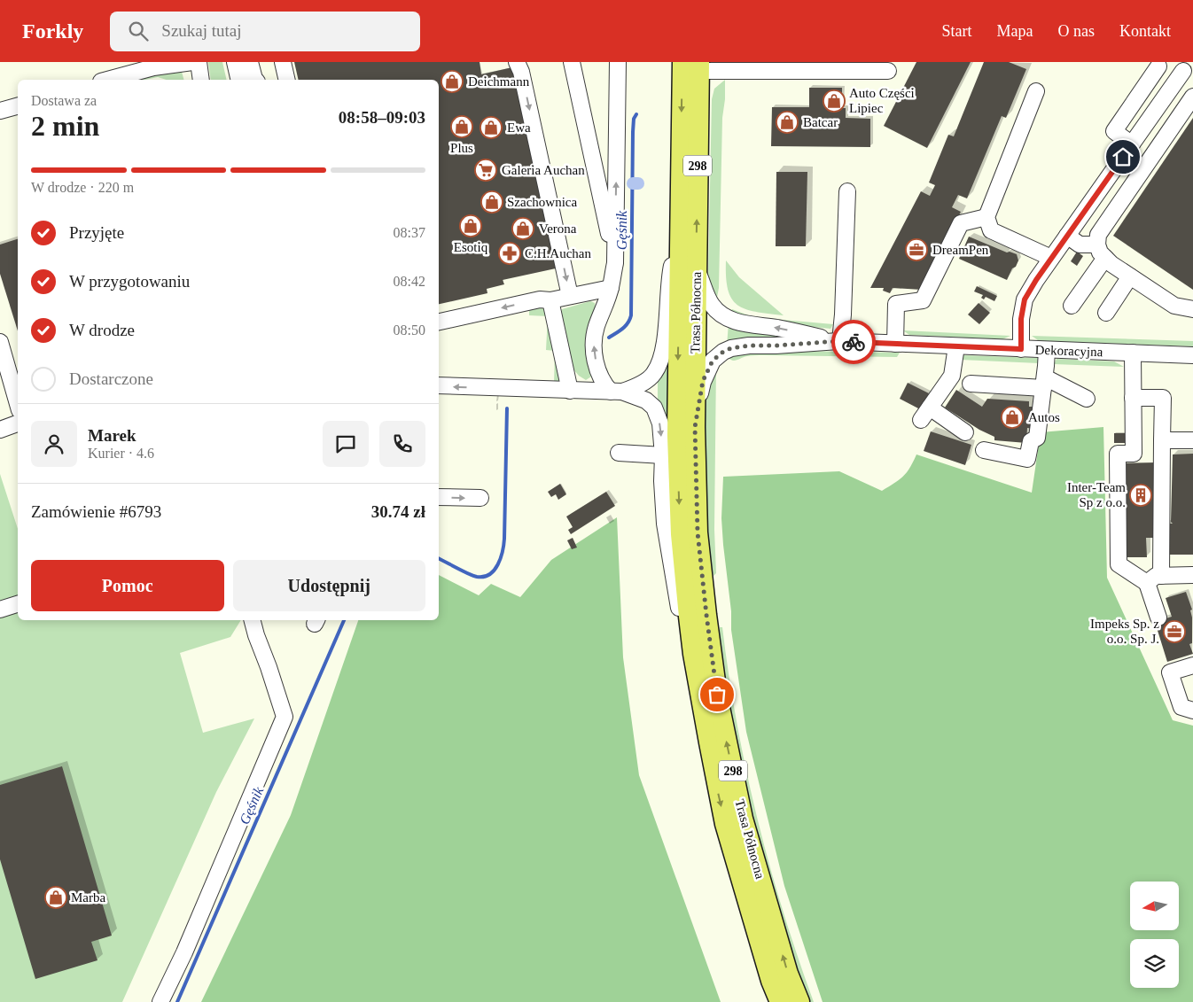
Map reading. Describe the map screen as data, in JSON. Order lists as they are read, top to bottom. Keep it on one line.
{"streets":{"main road":["298","Trasa Północna"],"street":["Dekoracyjna"]},"crossings":[["Trasa Północna","Dekoracyjna"]],"water":["Gęśnik"],"places":{"shop":["Deichmann","Auto Części Lipiec","Batcar","Plus","Ewa","Szachownica","Esotiq","Verona","Autos","Marba"],"supermarket":["Galeria Auchan"],"office":["DreamPen","Impeks Sp. z o.o. Sp. J."],"pharmacy":["C.H.Auchan"],"building":["Inter-Team Sp z o.o."]},"north":"left","page":{"header":"Forkly","search":"Szukaj tutaj","nav":["Start","Mapa","O nas","Kontakt"],"heading":["2 min","Dostawa za","08:58–09:03"],"panel":["Marek","Kurier · 4.6","Zamówienie #6793","30.74 zł"],"bar":"W drodze · 220 m","list":[["Przyjęte","08:37"],["W przygotowaniu","08:42"],["W drodze","08:50"],"Dostarczone"],"buttons":["Pomoc","Udostępnij"]}}
